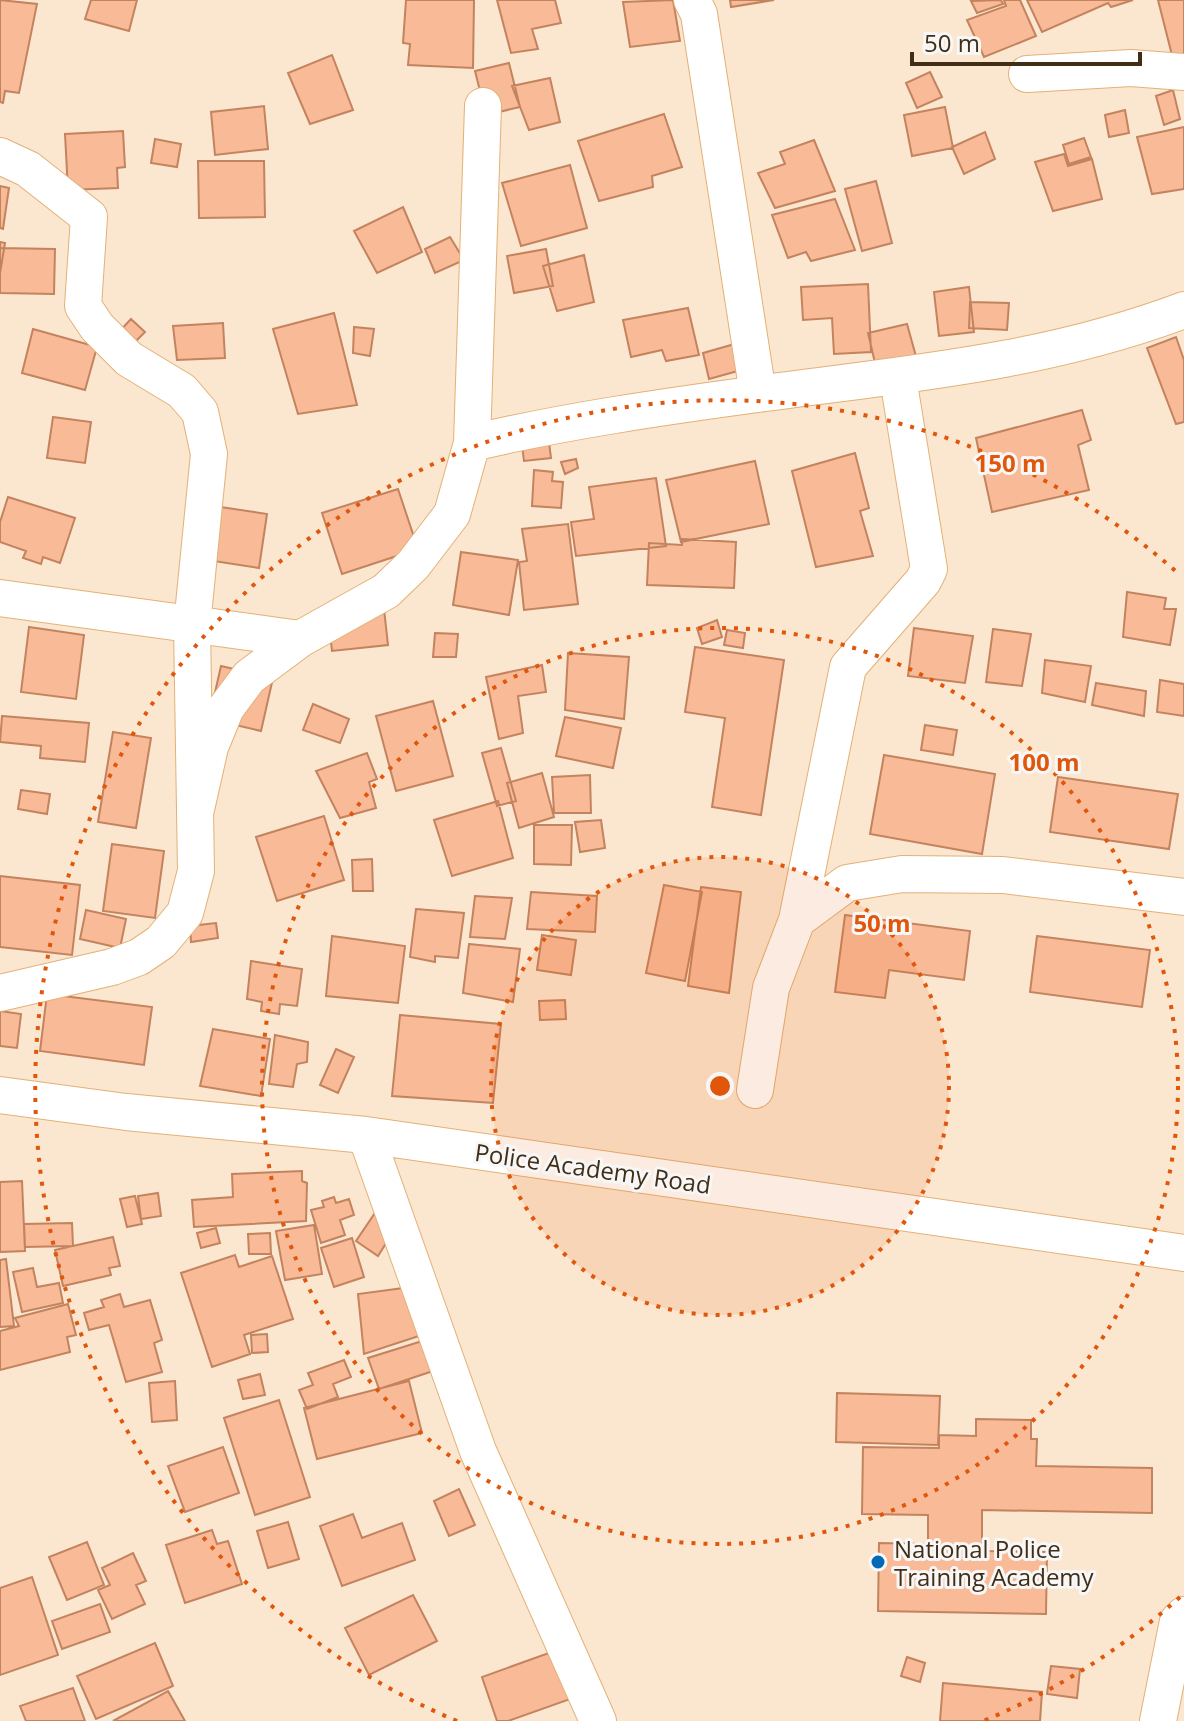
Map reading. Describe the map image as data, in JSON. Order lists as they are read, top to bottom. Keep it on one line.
{"streets":{"street":["Police Academy Road"]},"places":["National Police Training Academy"],"scale_bar":"50 m","rings":["150 m","100 m","50 m"]}
